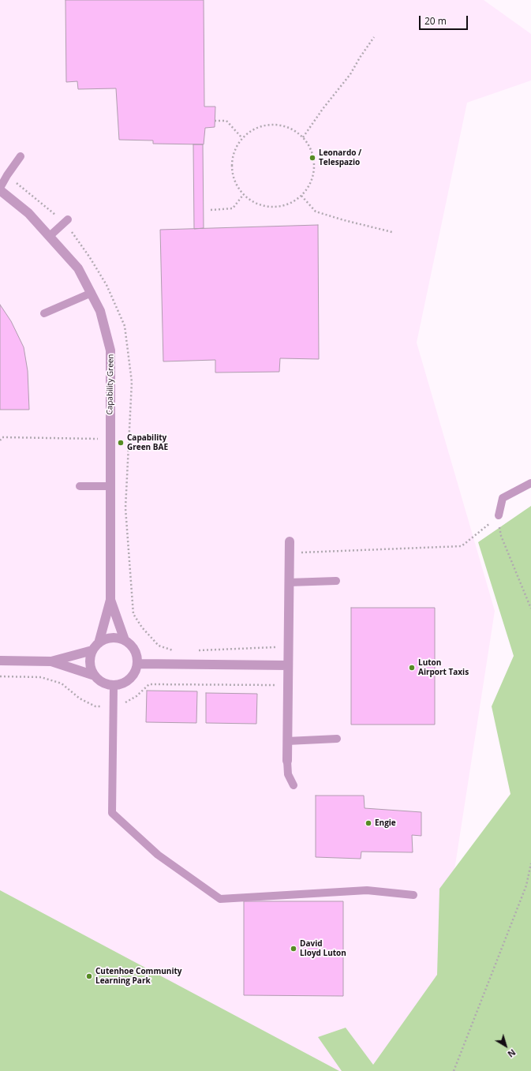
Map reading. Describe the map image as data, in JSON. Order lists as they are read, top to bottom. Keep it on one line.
{"streets":{"street":["Capability Green"]},"places":["Leonardo / Telespazio","Capability Green BAE","Luton Airport Taxis","Engie","David Lloyd Luton","Cutenhoe Community Learning Park"],"scale_bar":"20 m","north":"bottom right"}
